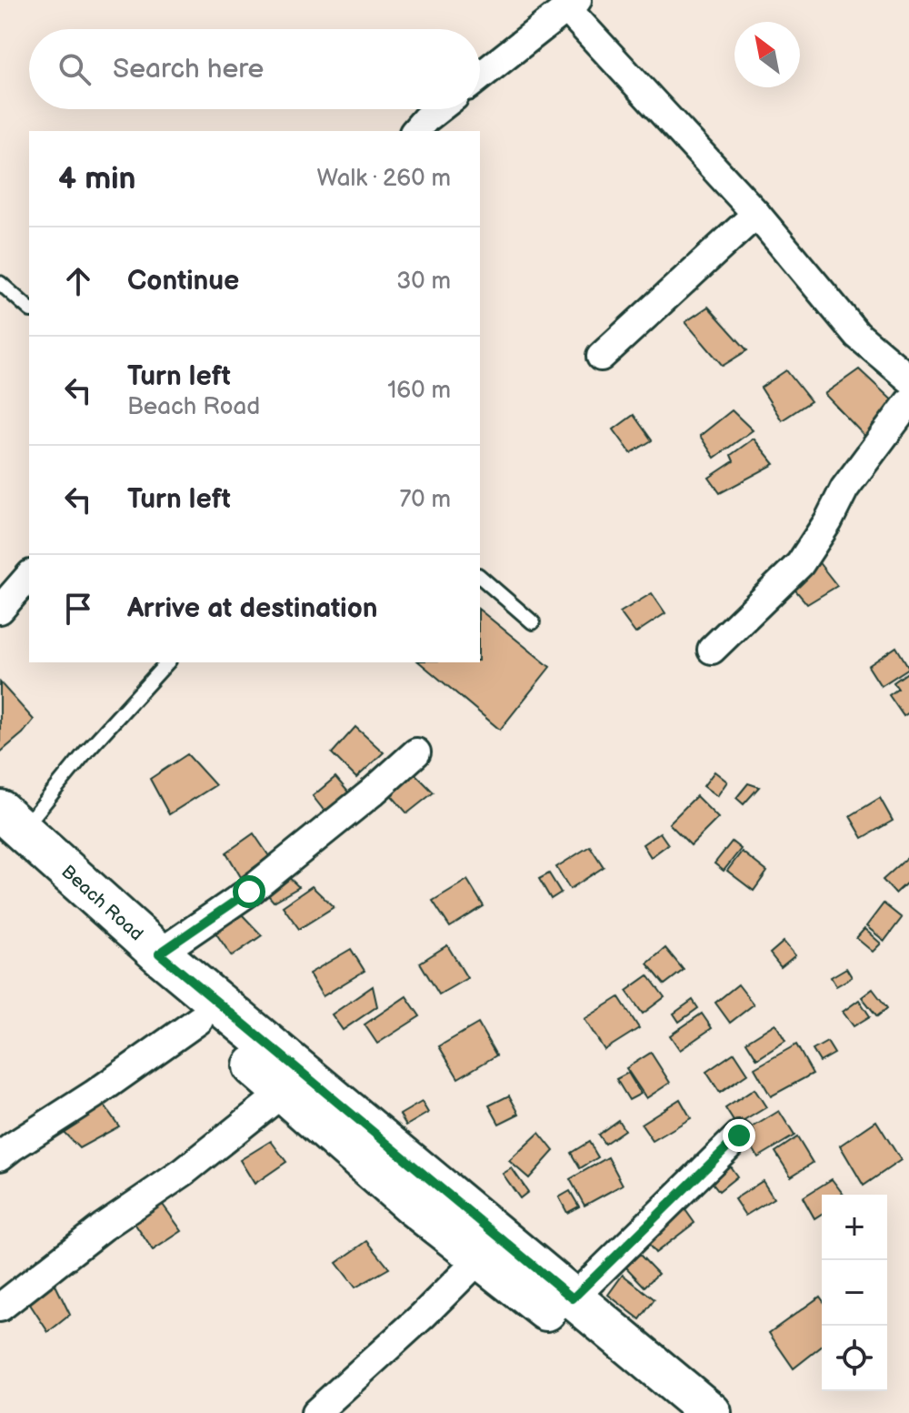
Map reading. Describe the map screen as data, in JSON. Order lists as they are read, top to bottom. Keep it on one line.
{"streets":{"main road":["Beach Road"]},"north":"top left","page":{"search":"Search here","heading":["4 min","Walk · 260 m"],"list":[["Continue","30 m"],["Turn left","Beach Road","160 m"],["Turn left","70 m"],"Arrive at destination"],"map_buttons":["+","−"]}}
